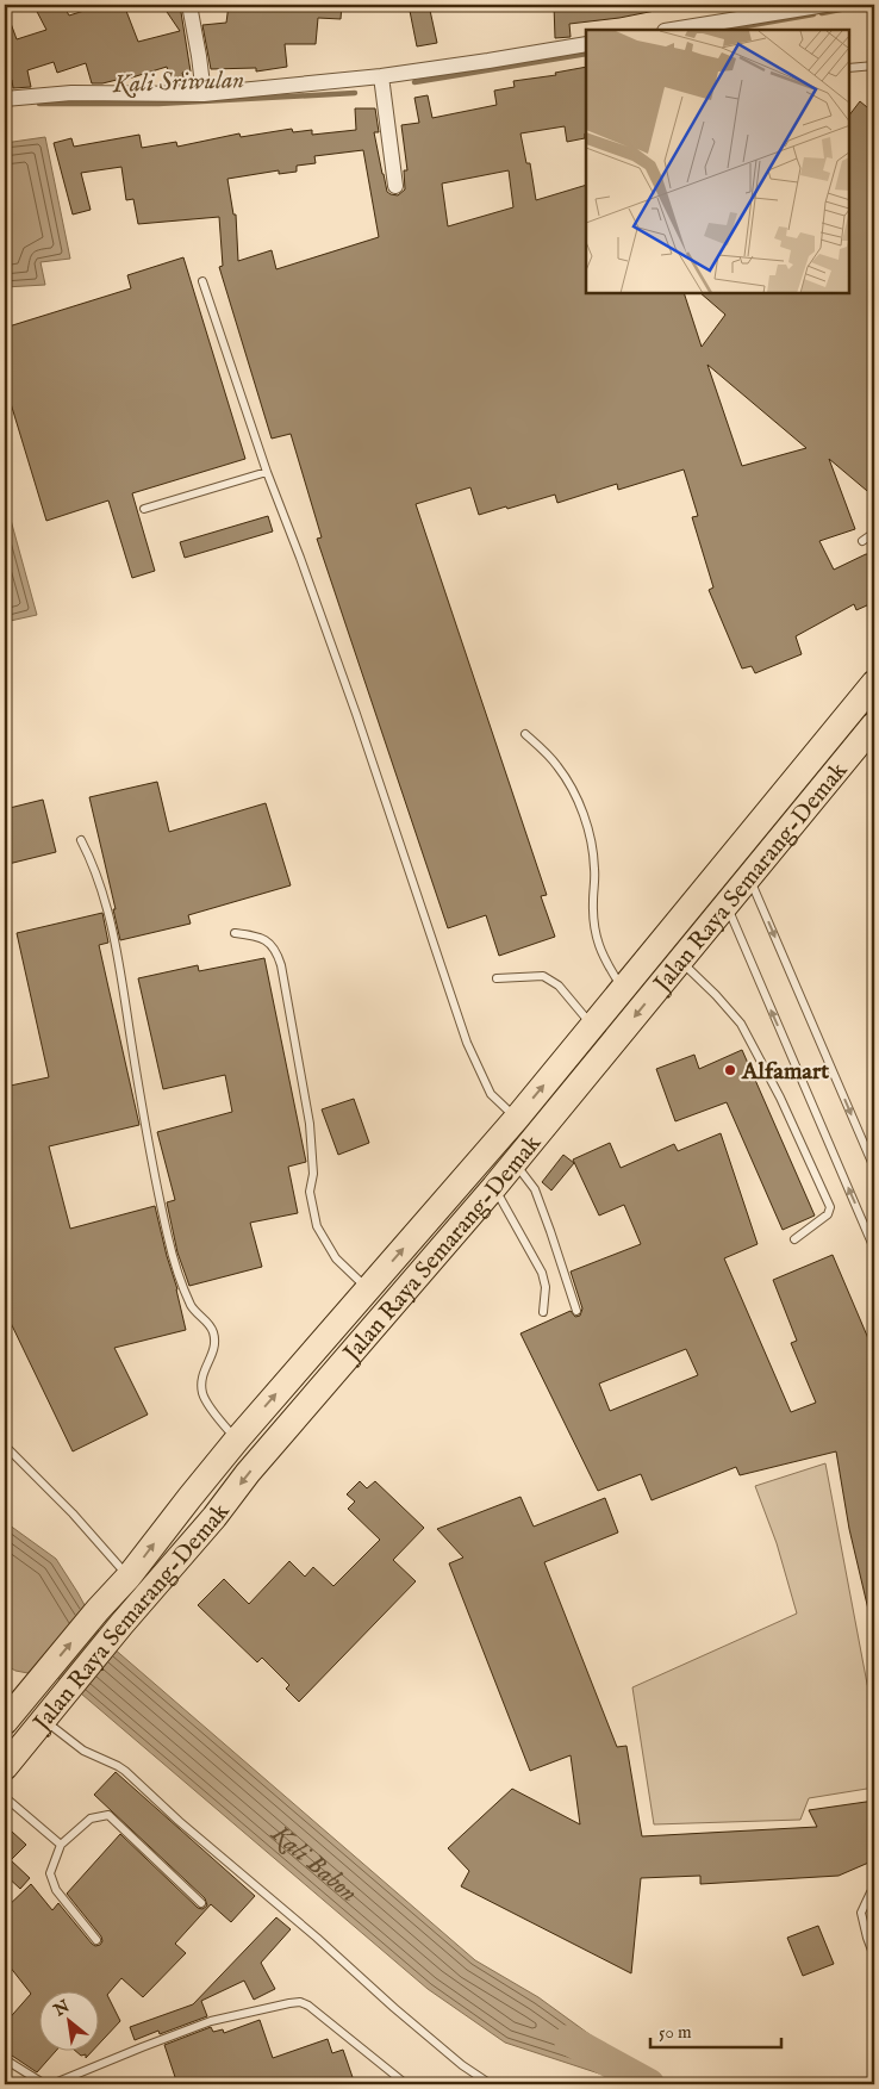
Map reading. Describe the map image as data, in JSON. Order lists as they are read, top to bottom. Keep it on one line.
{"streets":{"highway":["Jalan Raya Semarang-Demak"]},"water":["Kali Sriwulan","Kali Babon"],"places":["Alfamart"],"scale_bar":"50 m","north":"top left"}
